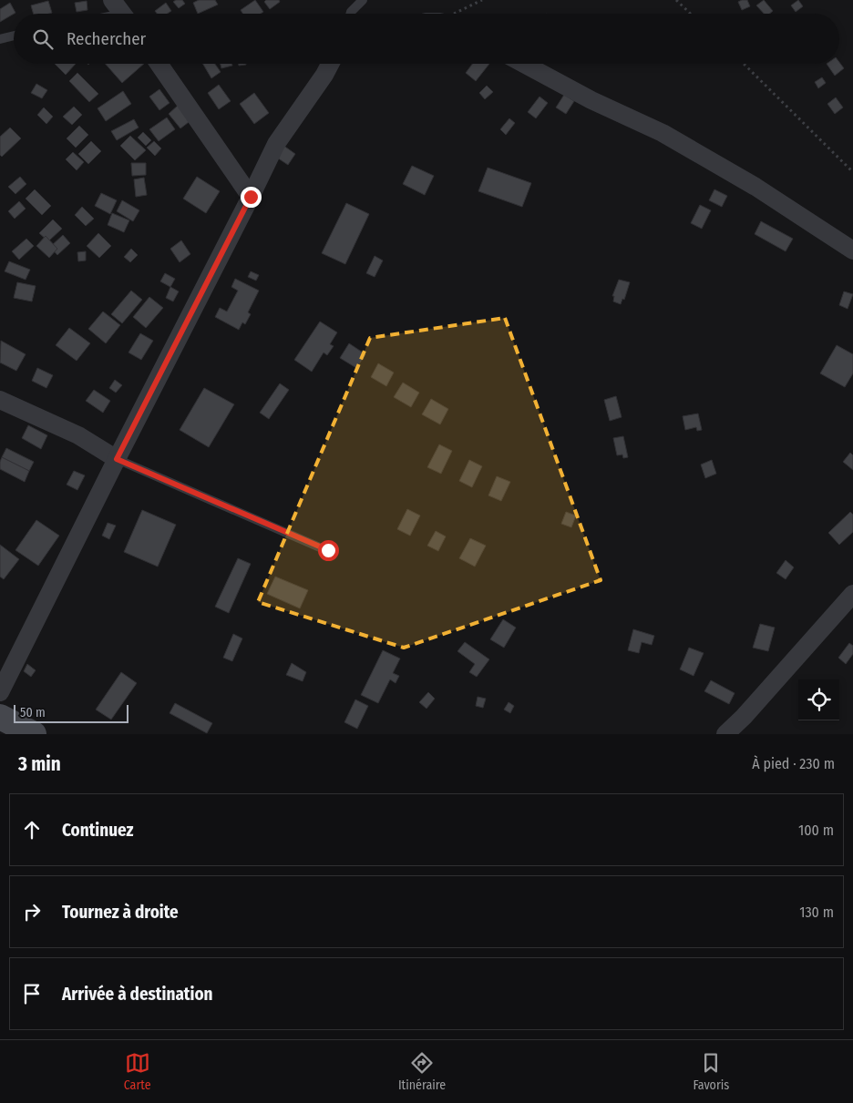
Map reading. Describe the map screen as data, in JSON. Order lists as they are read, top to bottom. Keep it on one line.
{"scale_bar":"50 m","page":{"search":"Rechercher","scale":"50 m","heading":["3 min","À pied · 230 m"],"list":[["Continuez","100 m"],["Tournez à droite","130 m"],"Arrivée à destination"],"nav":["Carte","Itinéraire","Favoris"]}}
